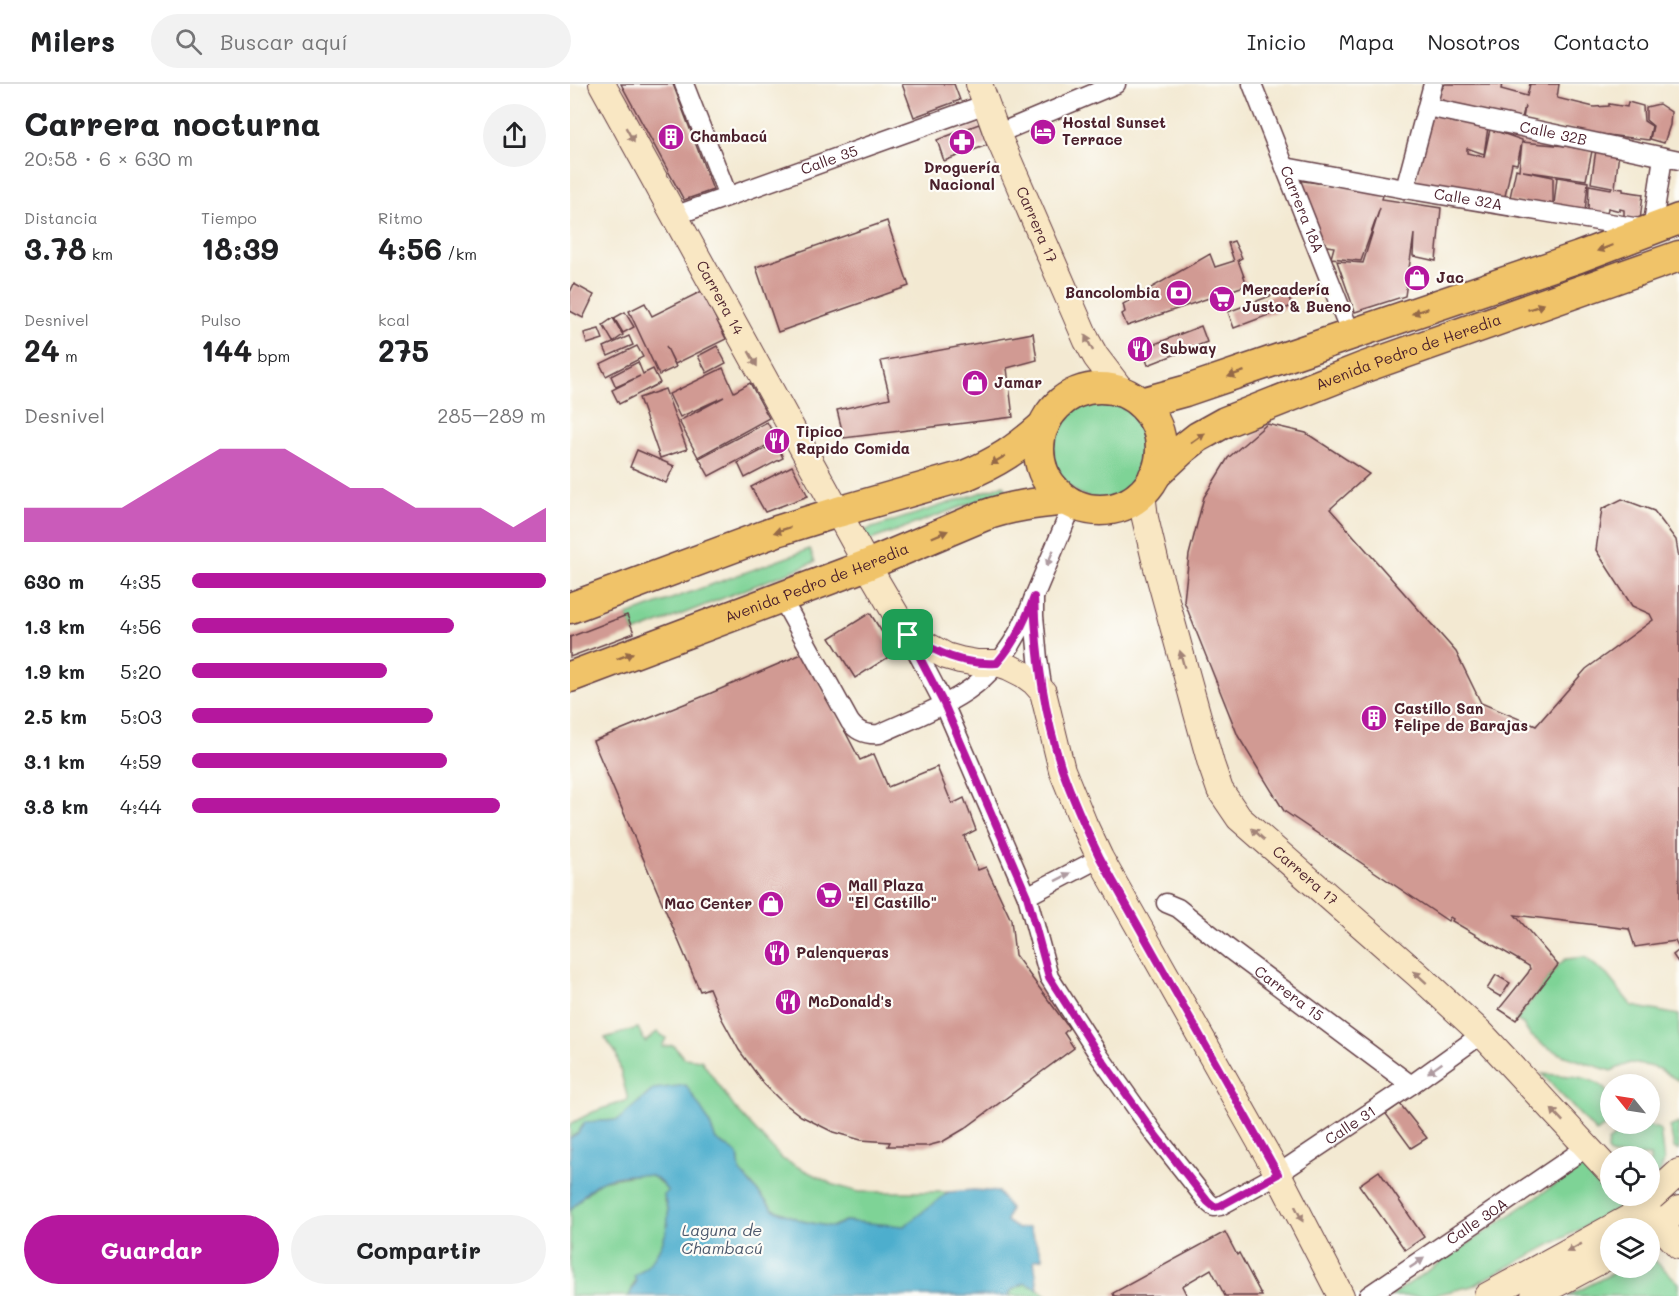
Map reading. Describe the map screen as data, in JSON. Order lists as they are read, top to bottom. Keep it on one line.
{"streets":{"highway":["Avenida Pedro de Heredia"],"main road":["Carrera 17","Carrera 14"],"street":["Calle 32B","Calle 35","Calle 32A","Carrera 18A","Carrera 15","Calle 31","Calle 30A"]},"crossings":[["Calle 35","Carrera 17"],["Calle 35","Carrera 14"],["Calle 32A","Carrera 18A"],["Carrera 17","Avenida Pedro de Heredia"],["Carrera 17","Calle 31"],["Carrera 17","Calle 30A"],["Carrera 14","Avenida Pedro de Heredia"],["Carrera 15","Calle 31"]],"one_way":["Carrera 14","Calle 30A"],"water":["Laguna de Chambacú"],"places":{"hotel":["Hostal Sunset Terrace"],"building":["Chambacú","Castillo San Felipe de Barajas"],"pharmacy":["Droguería Nacional"],"shop":["Jac","Jamar","Mac Center"],"bank":["Bancolombia"],"supermarket":["Mercadería Justo & Bueno","Mall Plaza \"El Castillo\""],"restaurant":["Subway","Tipico Rapido Comida","Palenqueras","McDonald's"]},"north":"top left","page":{"header":"Milers","search":"Buscar aquí","nav":["Inicio","Mapa","Nosotros","Contacto"],"heading":["Carrera nocturna","20:58 · 6 × 630 m"],"stats":[["Distancia","3.78 km"],["Tiempo","18:39"],["Ritmo","4:56 /km"],["Desnivel","24 m"],["Pulso","144 bpm"],["kcal","275"]],"chart":["Desnivel","285–289 m"],"list":[{"name":"630 m","note":"4:35"},{"name":"1.3 km","note":"4:56"},{"name":"1.9 km","note":"5:20"},{"name":"2.5 km","note":"5:03"},{"name":"3.1 km","note":"4:59"},{"name":"3.8 km","note":"4:44"}],"buttons":["Guardar","Compartir"]}}
